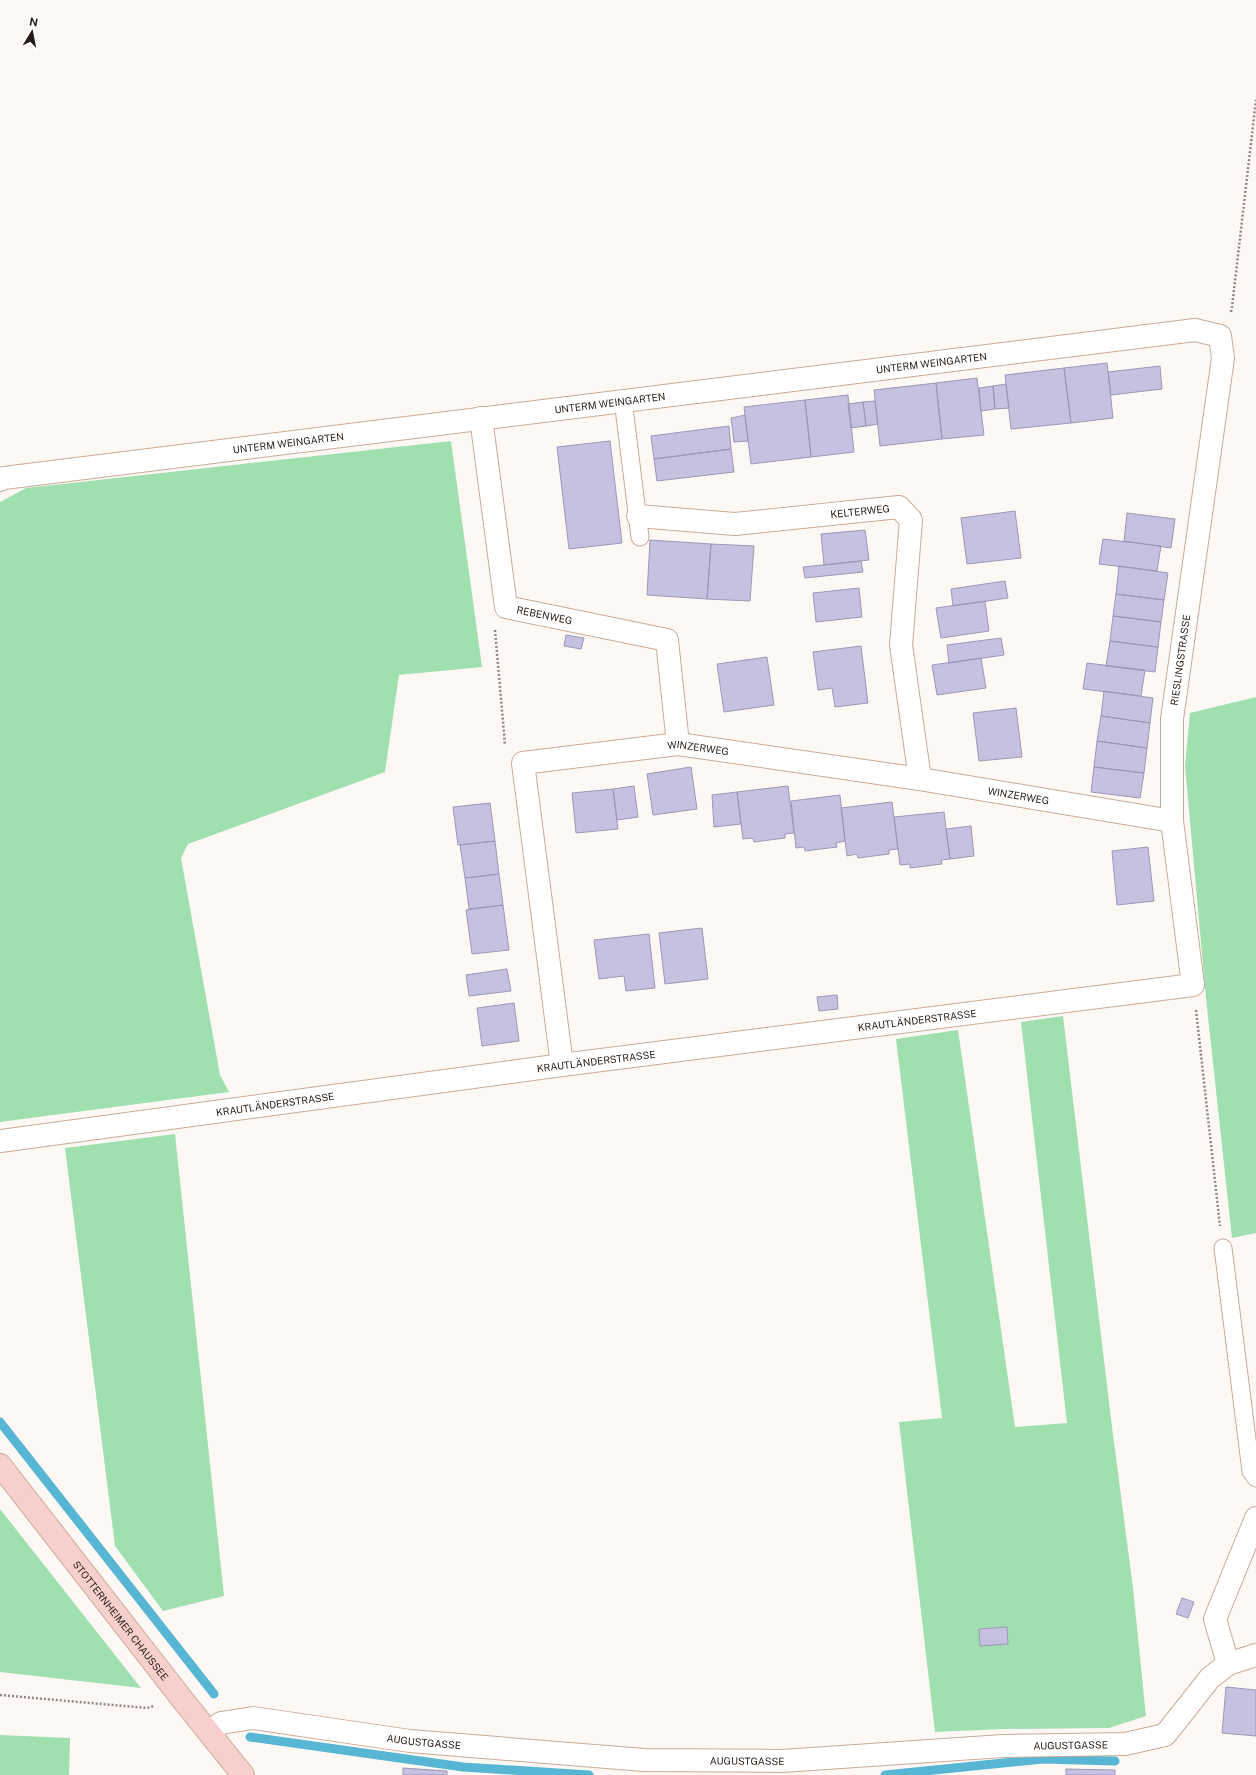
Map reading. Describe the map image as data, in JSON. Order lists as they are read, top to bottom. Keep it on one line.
{"streets":{"street":["UNTERM WEINGARTEN","KELTERWEG","REBENWEG","RIESLINGSTRASSE","WINZERWEG","KRAUTLÄNDERSTRASSE","STOTTERNHEIMER CHAUSSEE","AUGUSTGASSE"]},"crossings":[["UNTERM WEINGARTEN","KELTERWEG"],["UNTERM WEINGARTEN","REBENWEG"],["UNTERM WEINGARTEN","RIESLINGSTRASSE"],["KELTERWEG","WINZERWEG"],["REBENWEG","WINZERWEG"],["RIESLINGSTRASSE","WINZERWEG"],["RIESLINGSTRASSE","KRAUTLÄNDERSTRASSE"],["STOTTERNHEIMER CHAUSSEE","AUGUSTGASSE"]],"north":"top"}
